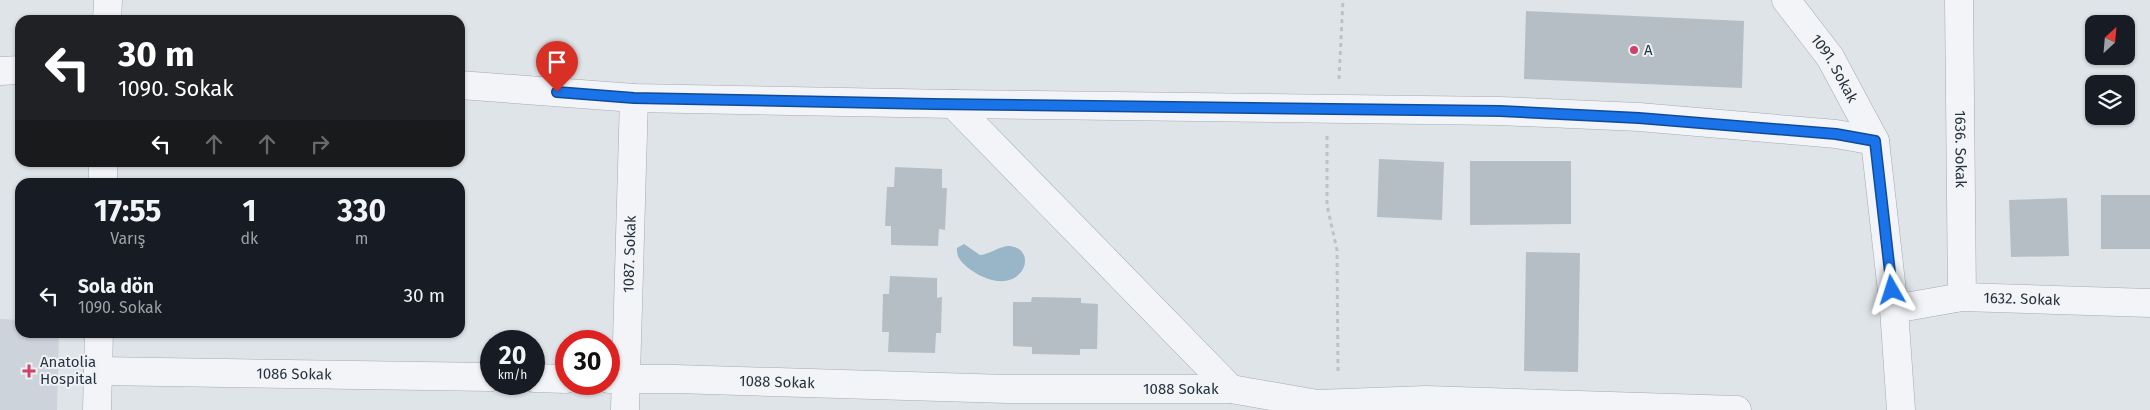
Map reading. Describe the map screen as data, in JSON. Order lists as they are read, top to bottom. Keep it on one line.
{"streets":{"street":["1091. Sokak","1636. Sokak","1087. Sokak","1632. Sokak","1086 Sokak","1088 Sokak"]},"crossings":[["1636. Sokak","1632. Sokak"]],"places":{"other":["A"],"health":["Anatolia Hospital"]},"north":"top right","page":{"turn":["30 m","1090. Sokak"],"eta":["17:55","Varış","1","dk","330","m"],"list":[{"name":"Sola dön","note":"1090. Sokak","value":"30 m"}],"speed":"20 km/h","limit":"30"}}
